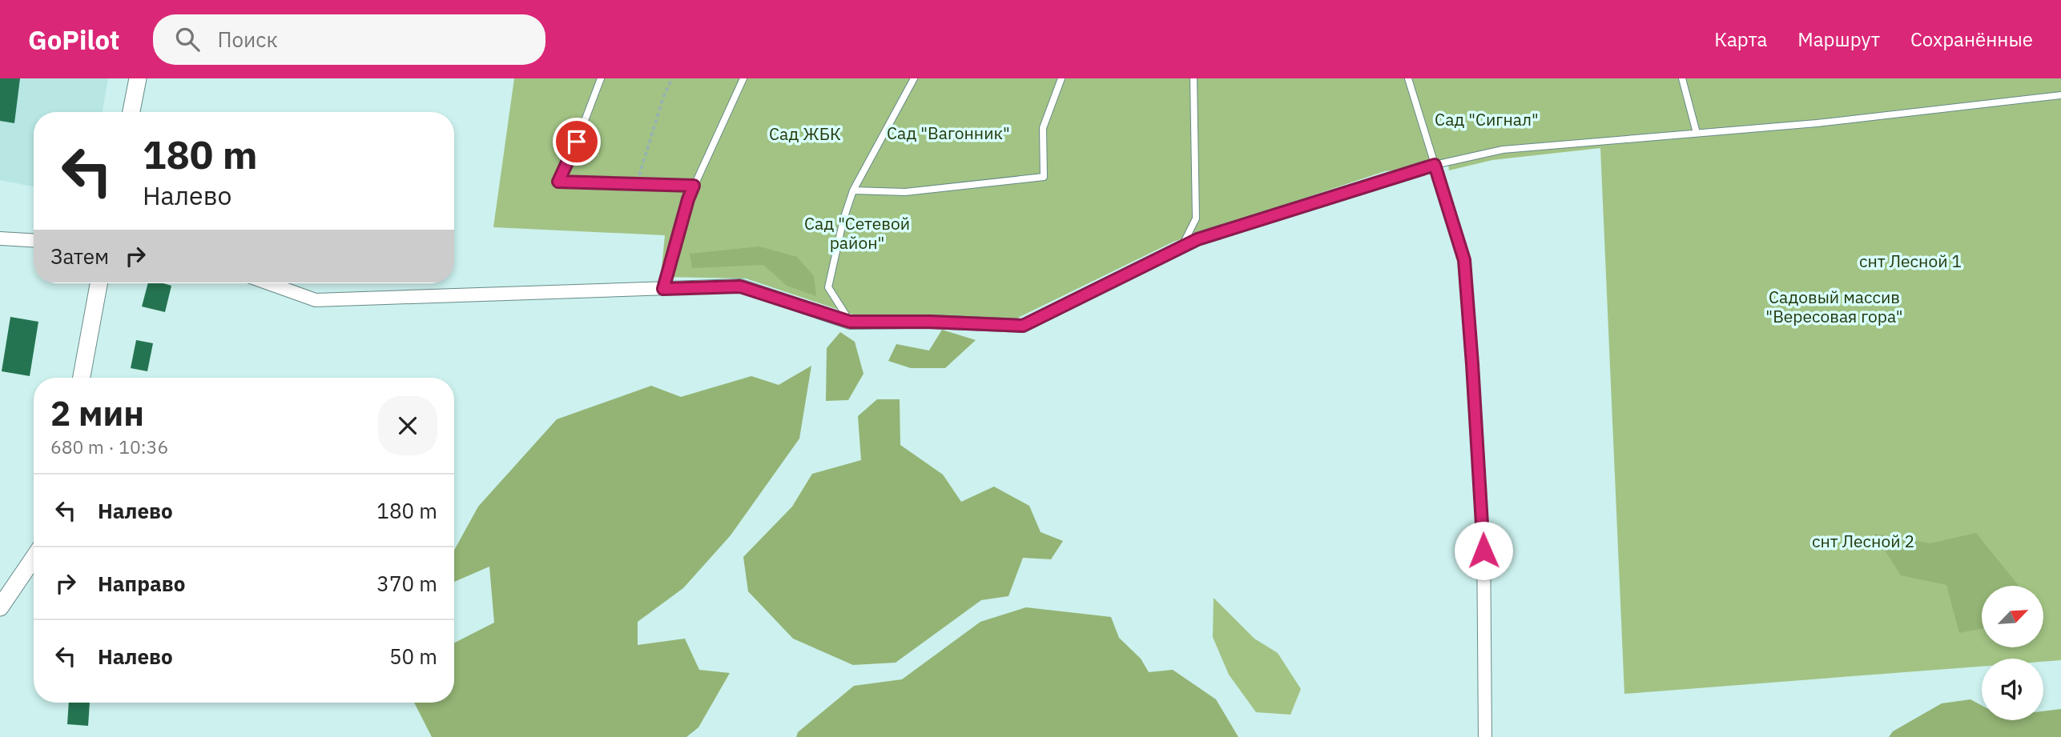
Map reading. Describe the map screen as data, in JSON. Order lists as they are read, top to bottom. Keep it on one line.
{"parks":["Сад \"Сигнал\"","Сад \"Вагонник\"","Сад ЖБК","Сад \"Сетевой район\"","снт Лесной 1","Садовый массив \"Вересовая гора\"","снт Лесной 2"],"north":"top right","page":{"header":"GoPilot","search":"Поиск","nav":["Карта","Маршрут","Сохранённые"],"turn":["180 m","Налево"],"then":"Затем","heading":["2 мин","680 m · 10:36"],"list":[{"name":"Налево","value":"180 m"},{"name":"Направо","value":"370 m"},{"name":"Налево","value":"50 m"}]}}
